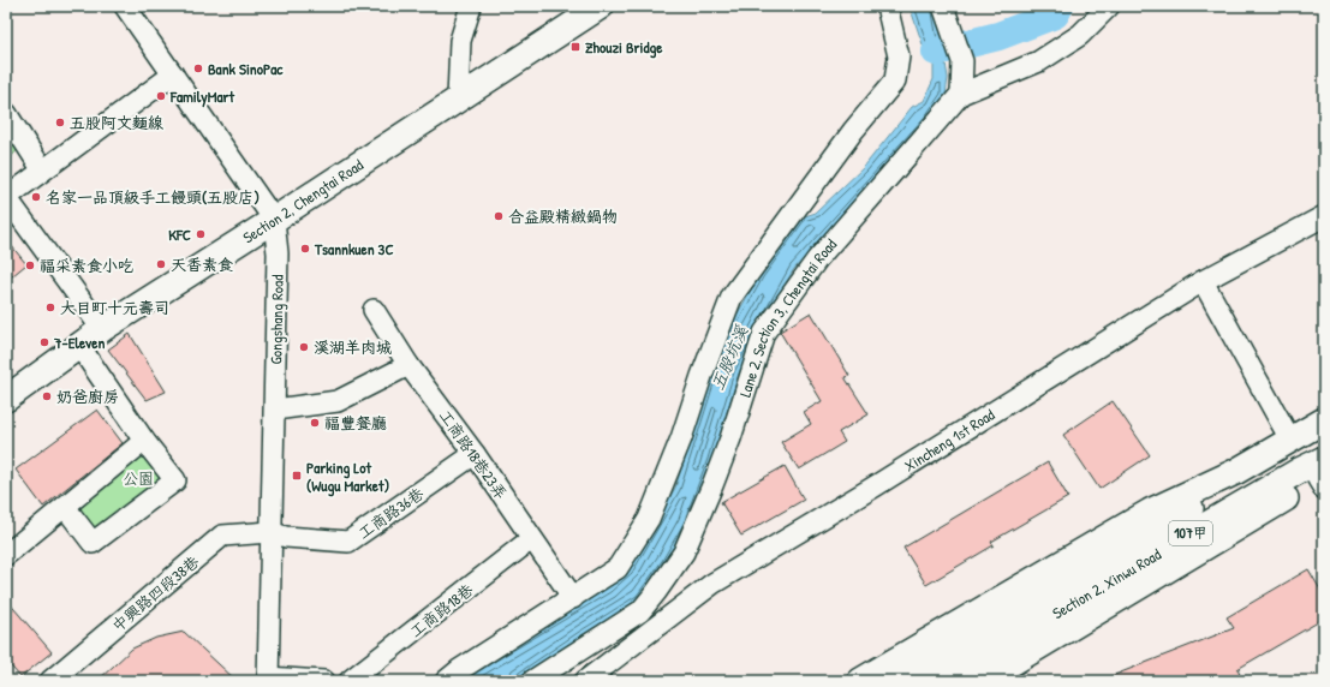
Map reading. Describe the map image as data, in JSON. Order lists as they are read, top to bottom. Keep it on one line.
{"streets":{"main road":["Section 2, Chengtai Road","107甲","Section 2, Xinwu Road"],"street":["Gongshang Road","Lane 2, Section 3, Chengtai Road","Xincheng 1st Road","工商路18巷23弄","工商路36巷","中興路四段38巷","工商路18巷"]},"crossings":[["Section 2, Chengtai Road","Gongshang Road"],["Gongshang Road","工商路36巷"],["Gongshang Road","中興路四段38巷"],["工商路18巷23弄","工商路36巷"],["工商路18巷23弄","工商路18巷"],["工商路36巷","中興路四段38巷"]],"water":["五股坑溪"],"parks":["公園"],"places":{"transit":["Zhouzi Bridge","Parking Lot (Wugu Market)"],"other":["Bank SinoPac","FamilyMart","五股阿文麵線","名家一品頂級手工饅頭(五股店)","合益殿精緻鍋物","KFC","Tsannkuen 3C","天香素食","福采素食小吃","大目町十元壽司","7-Eleven","溪湖羊肉城","奶爸廚房","福豐餐廳"]}}
